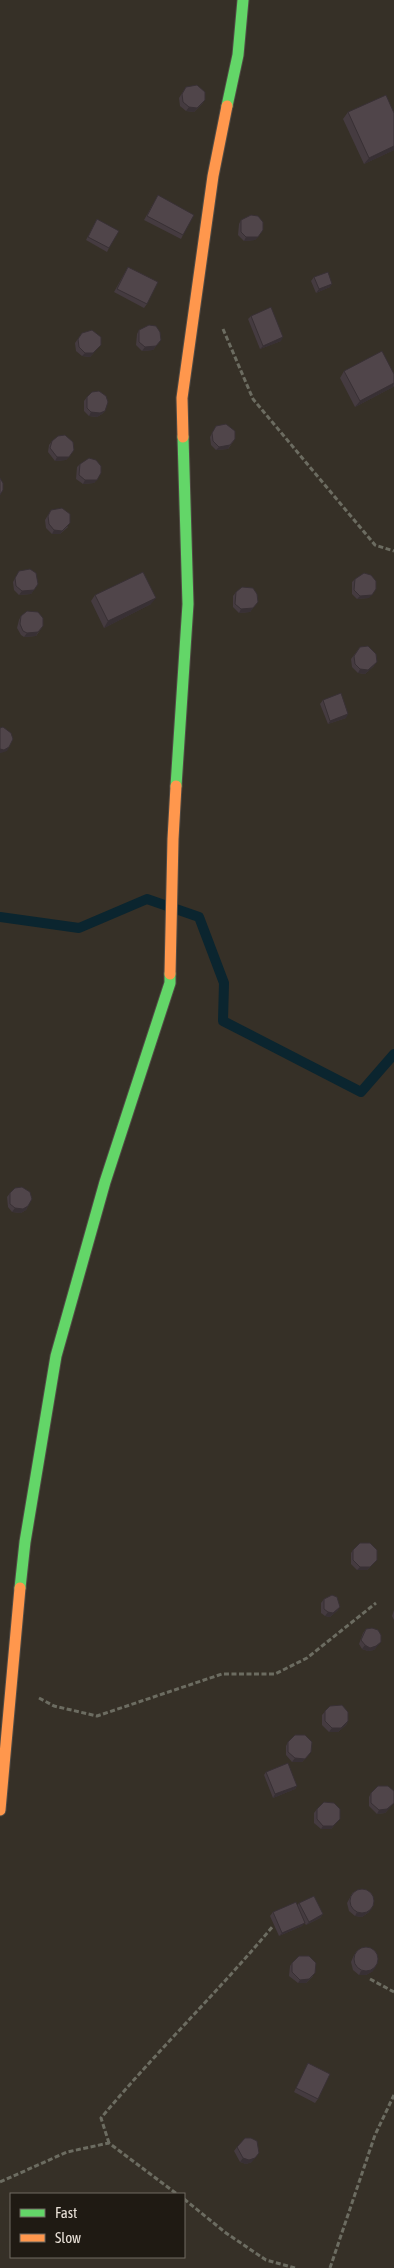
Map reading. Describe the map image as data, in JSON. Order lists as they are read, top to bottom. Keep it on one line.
{"legend":["Fast","Slow"]}
